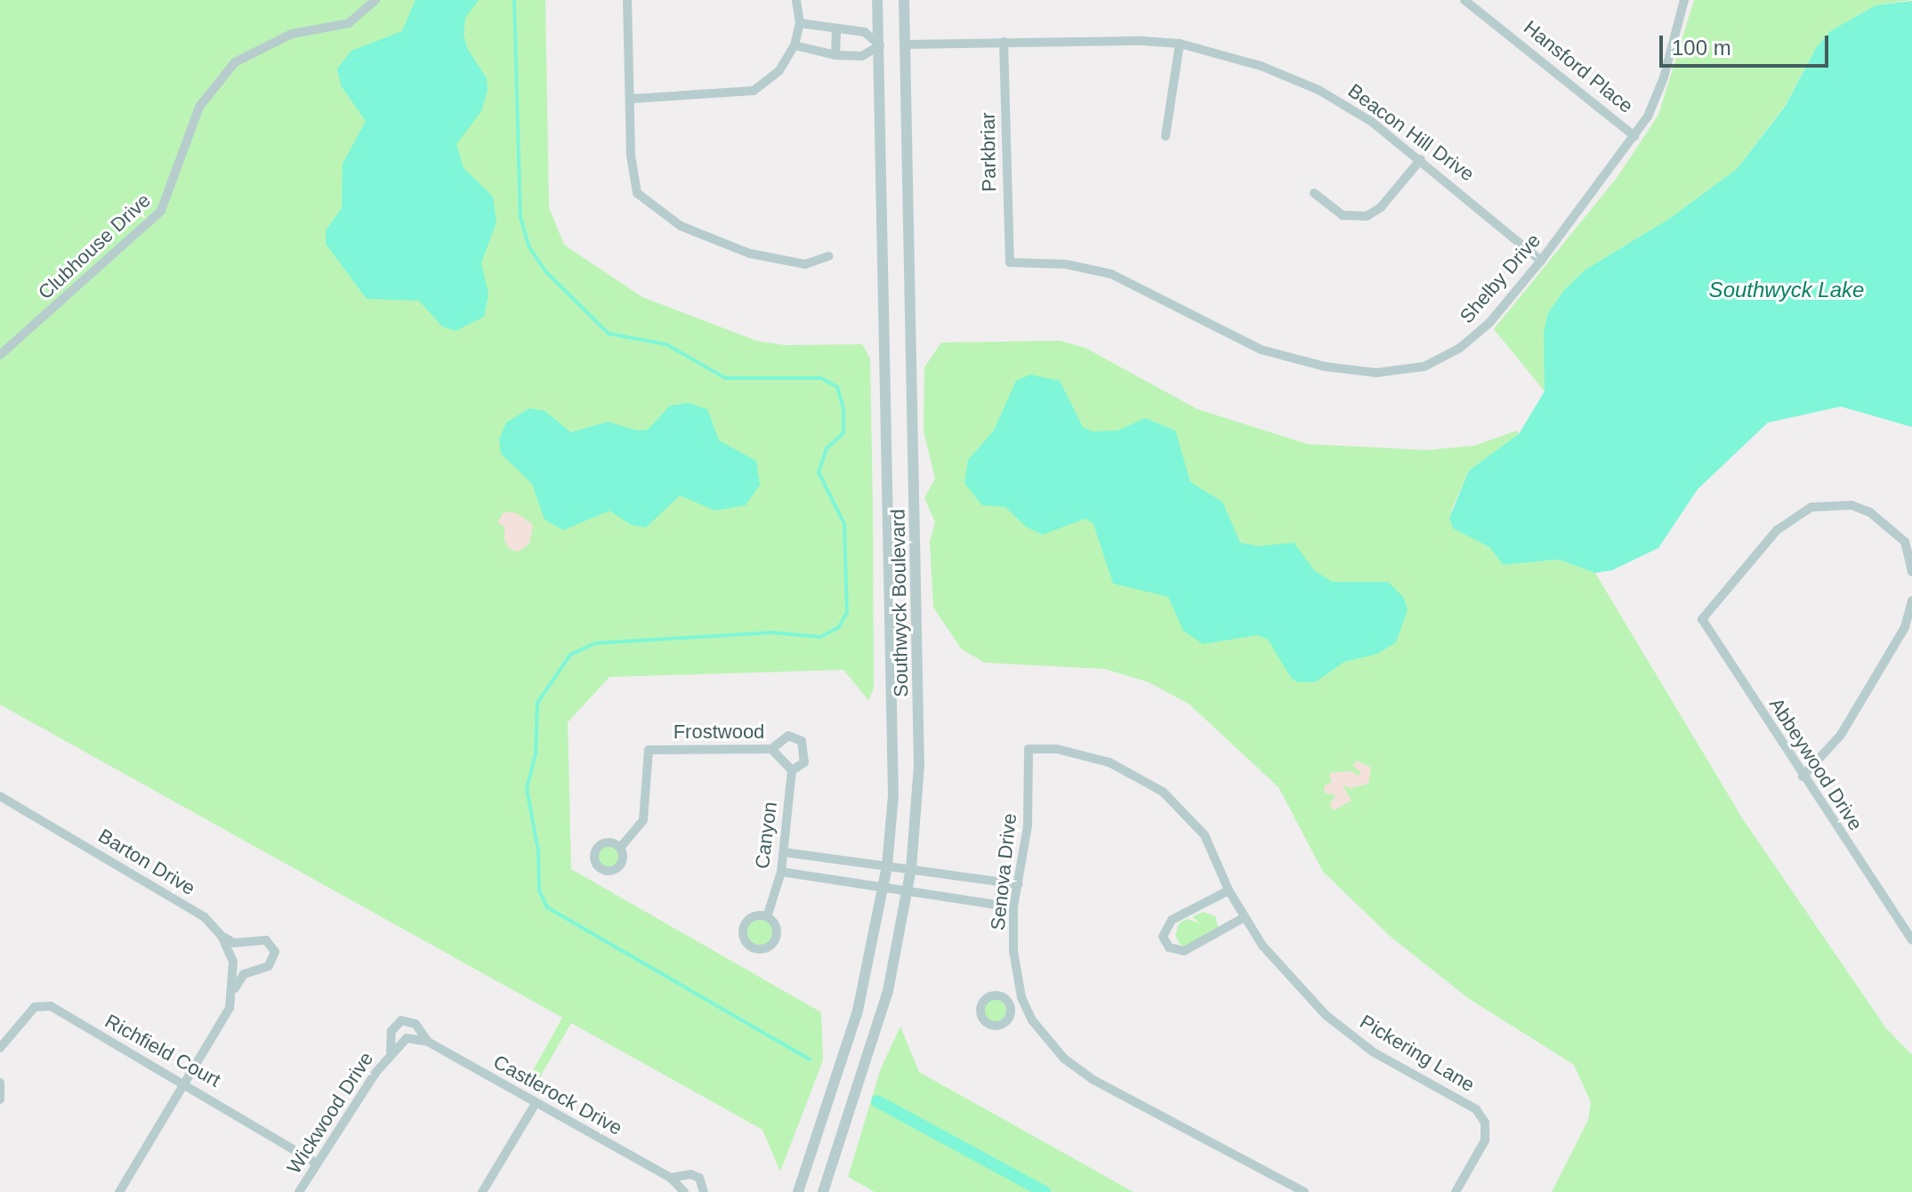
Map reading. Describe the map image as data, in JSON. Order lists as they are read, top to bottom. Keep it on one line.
{"streets":{"street":["Hansford Place","Beacon Hill Drive","Parkbriar","Clubhouse Drive","Shelby Drive","Southwyck Boulevard","Frostwood","Abbeywood Drive","Canyon","Barton Drive","Senova Drive","Richfield Court","Pickering Lane","Castlerock Drive","Wickwood Drive"]},"crossings":[["Hansford Place","Shelby Drive"],["Beacon Hill Drive","Parkbriar"],["Beacon Hill Drive","Shelby Drive"],["Beacon Hill Drive","Southwyck Boulevard"],["Parkbriar","Shelby Drive"],["Frostwood","Canyon"],["Senova Drive","Pickering Lane"],["Richfield Court","Wickwood Drive"],["Castlerock Drive","Wickwood Drive"]],"water":["Southwyck Lake"],"scale_bar":"100 m"}
